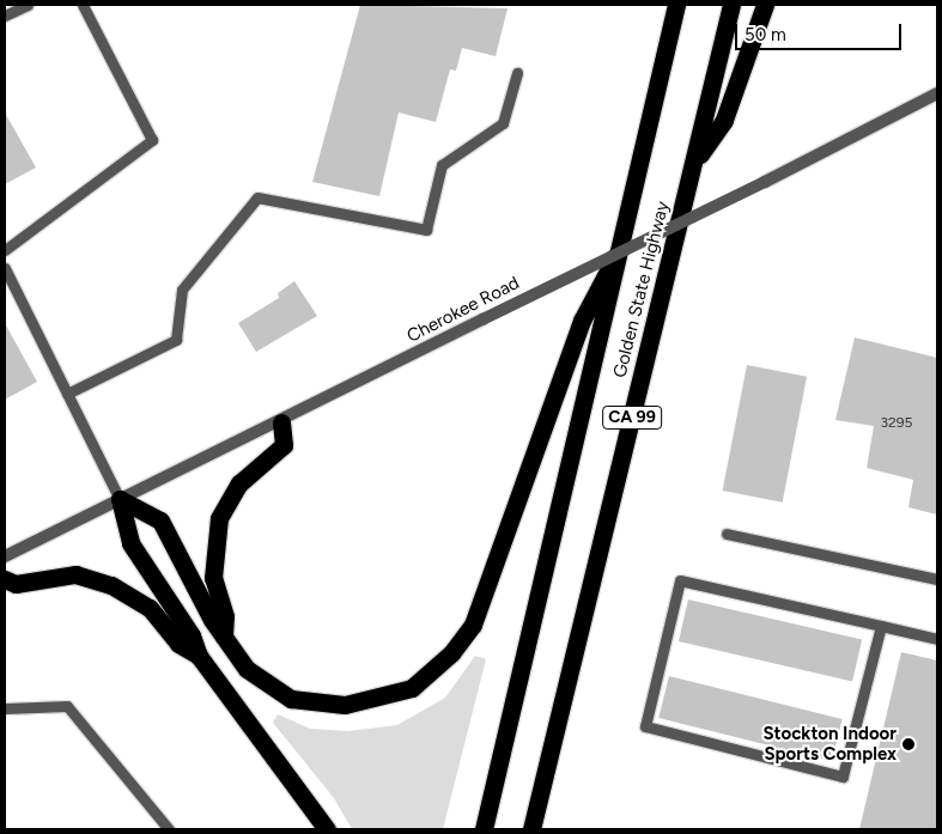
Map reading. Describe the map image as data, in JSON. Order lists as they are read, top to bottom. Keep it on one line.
{"streets":{"highway":["Golden State Highway","CA 99"],"street":["Cherokee Road"]},"places":["Stockton Indoor Sports Complex"],"house_numbers":["3295"],"scale_bar":"50 m"}
